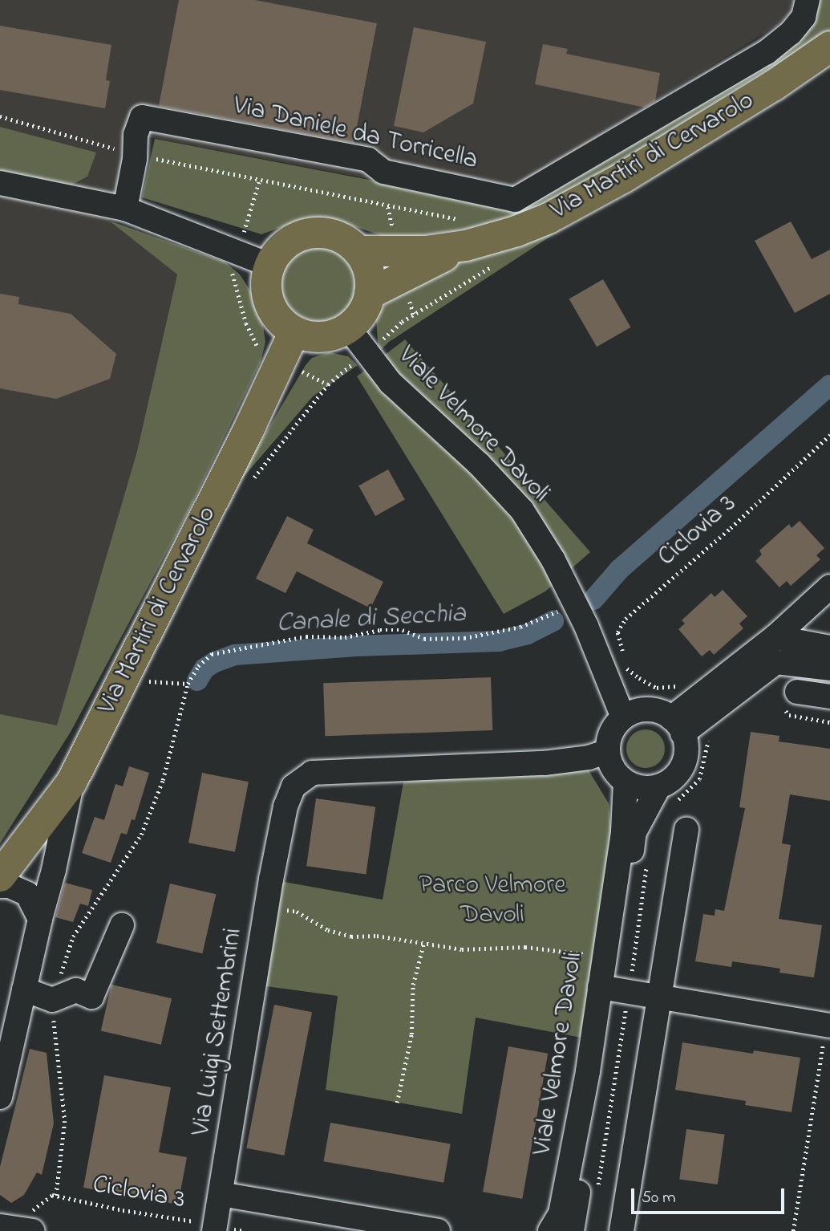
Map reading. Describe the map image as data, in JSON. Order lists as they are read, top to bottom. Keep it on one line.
{"streets":{"main road":["Via Martiri di Cervarolo"],"street":["Via Daniele da Torricella","Viale Velmore Davoli","Via Luigi Settembrini"],"path":["Ciclovia 3"]},"crossings":[["Via Daniele da Torricella","Via Martiri di Cervarolo"],["Via Martiri di Cervarolo","Viale Velmore Davoli"],["Viale Velmore Davoli","Via Luigi Settembrini"],["Ciclovia 3","Via Luigi Settembrini"]],"water":["Canale di Secchia"],"parks":["Parco Velmore Davoli"],"scale_bar":"50 m"}
